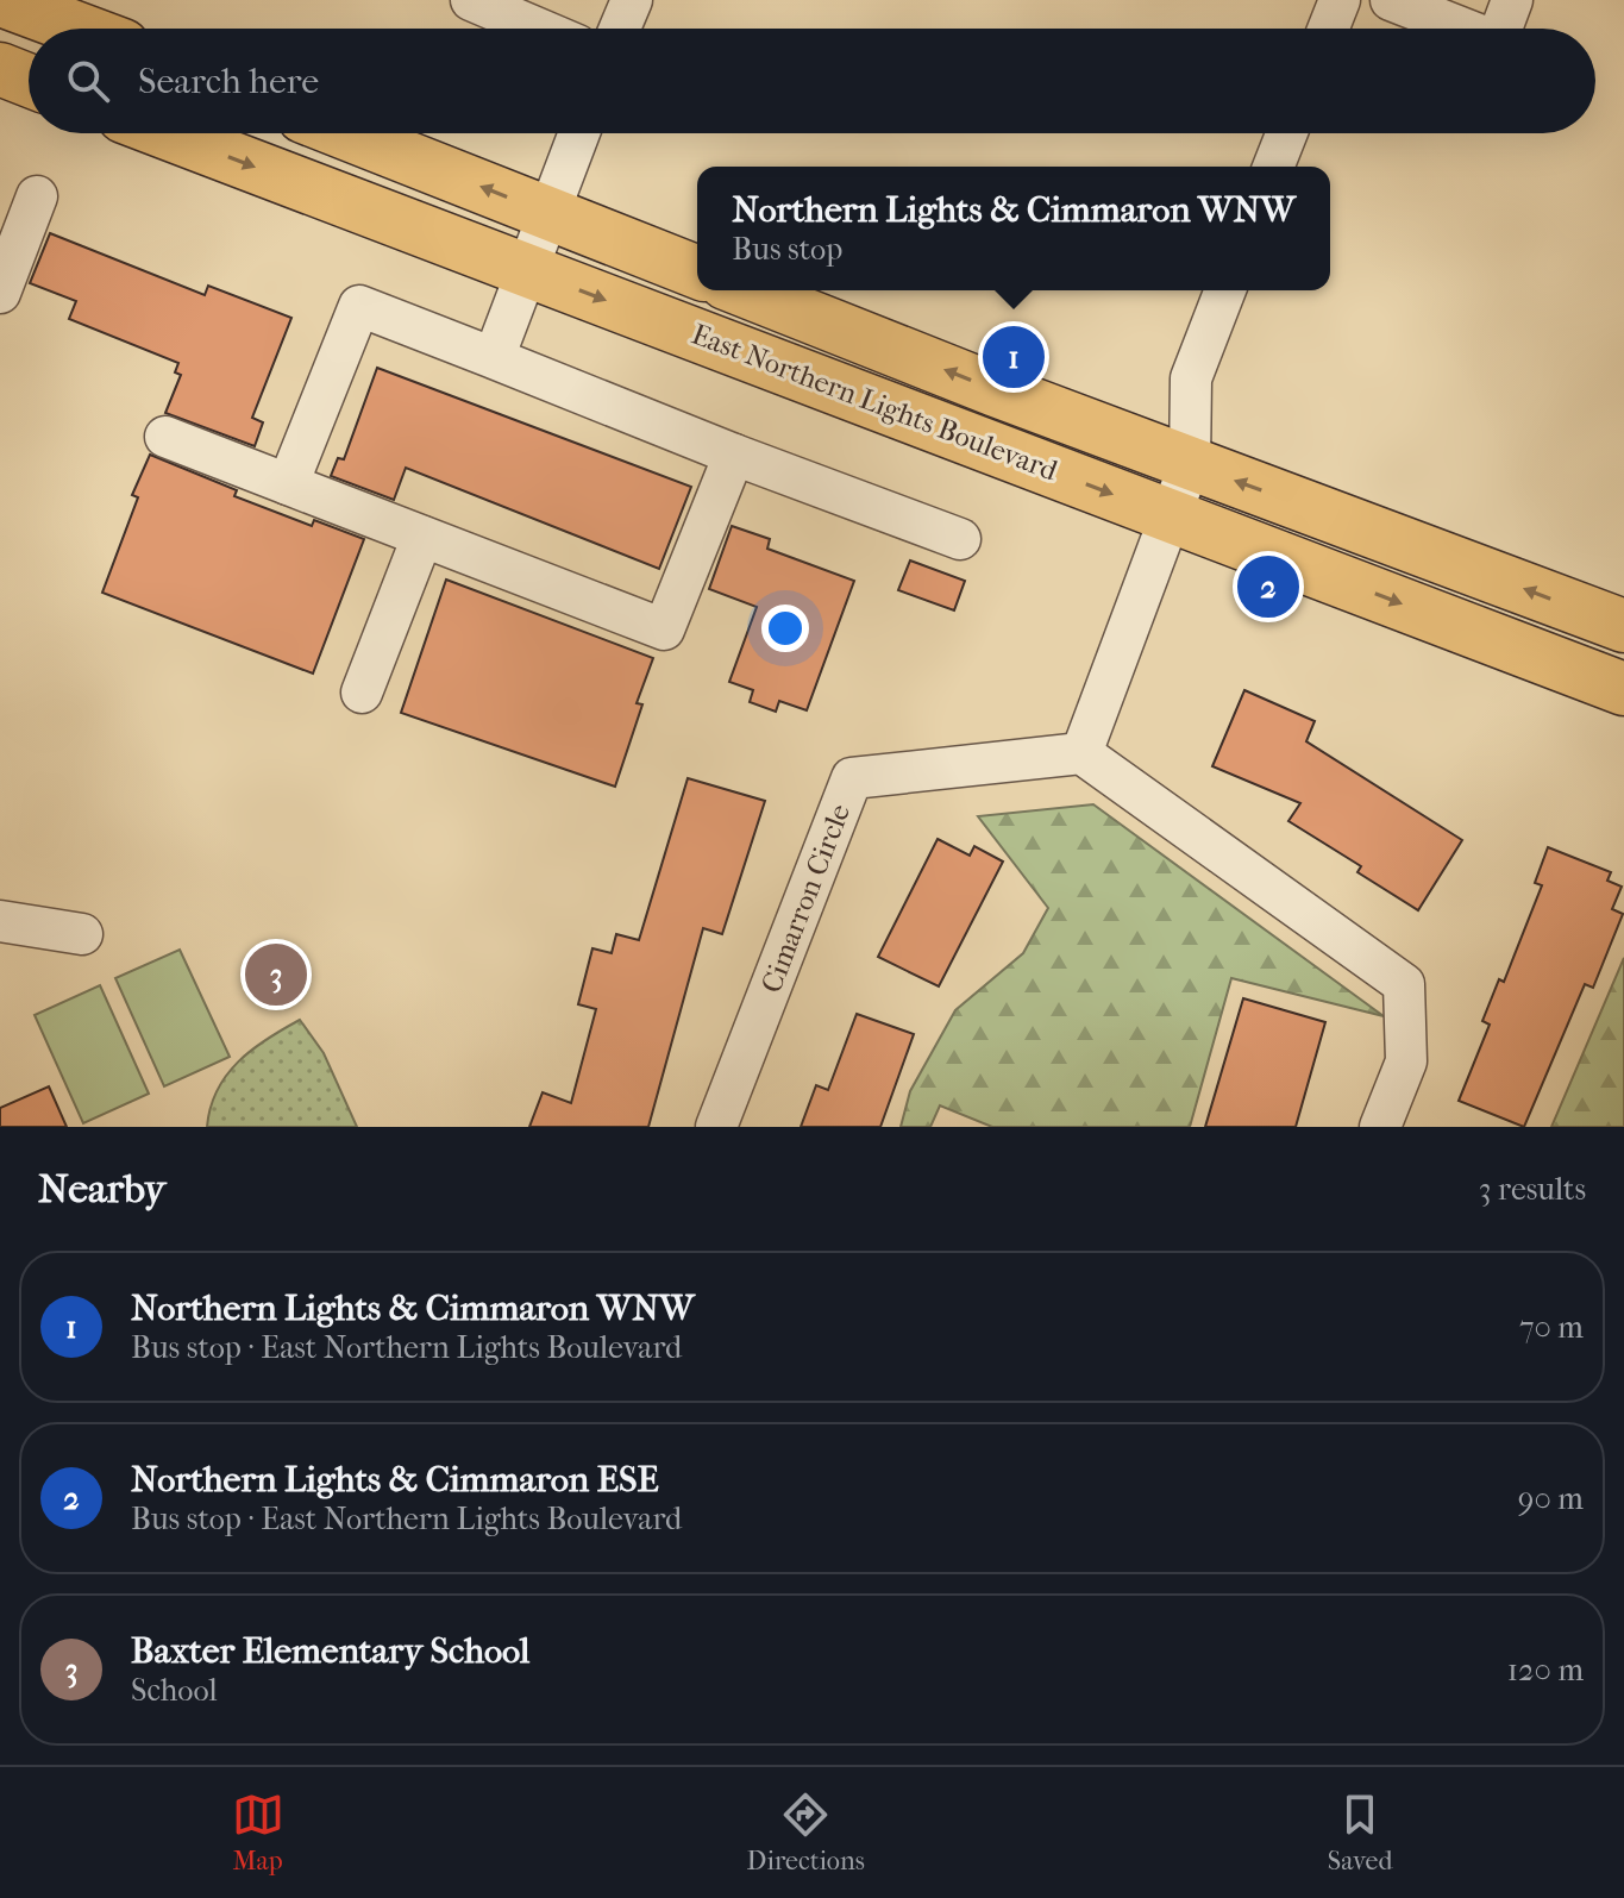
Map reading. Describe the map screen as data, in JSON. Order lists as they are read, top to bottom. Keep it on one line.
{"streets":{"main road":["East Northern Lights Boulevard"],"street":["Cimarron Circle"]},"page":{"search":"Search here","popup":["Northern Lights & Cimmaron WNW","Bus stop"],"pins":["1","2","3"],"heading":["Nearby","3 results"],"list":[{"mark":"1","name":"Northern Lights & Cimmaron WNW","note":"Bus stop · East Northern Lights Boulevard","value":"70 m"},{"mark":"2","name":"Northern Lights & Cimmaron ESE","note":"Bus stop · East Northern Lights Boulevard","value":"90 m"},{"mark":"3","name":"Baxter Elementary School","note":"School","value":"120 m"}],"nav":["Map","Directions","Saved"]}}
